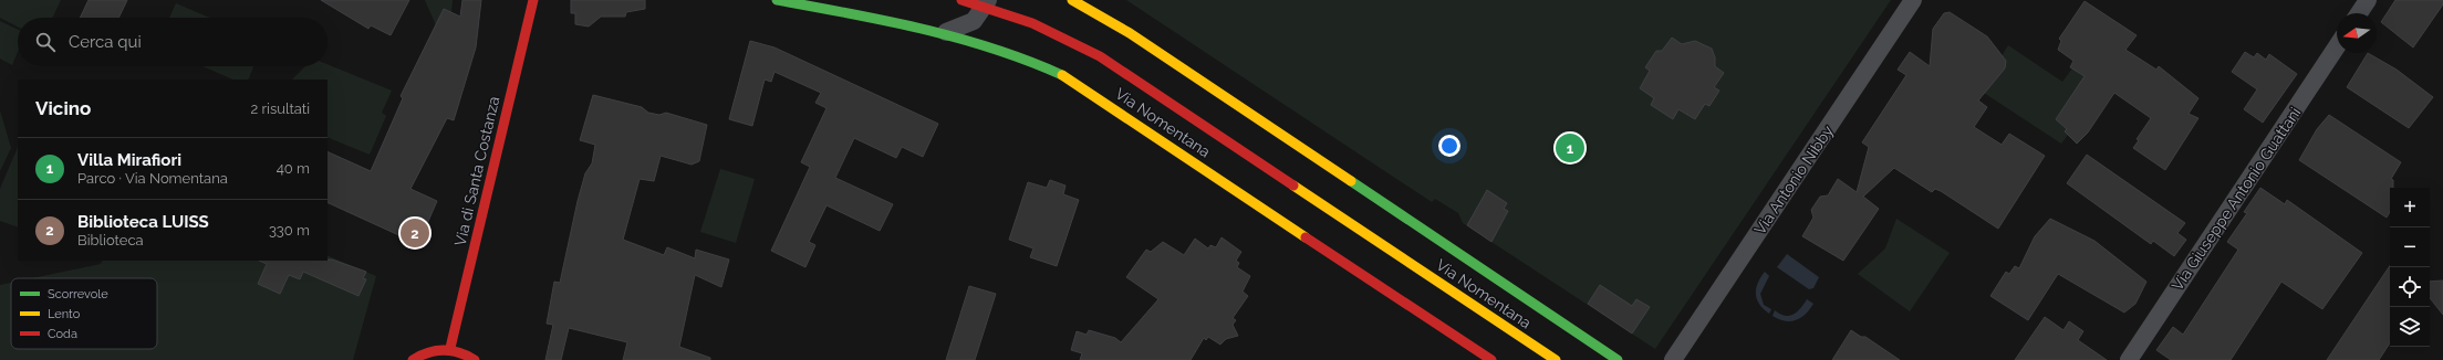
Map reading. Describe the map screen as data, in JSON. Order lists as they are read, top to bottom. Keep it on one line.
{"streets":{"street":["Via Nomentana","Via di Santa Costanza","Via Antonio Nibby","Via Giuseppe Antonio Guattani"]},"legend":["Scorrevole","Lento","Coda"],"north":"left","page":{"search":"Cerca qui","heading":["Vicino","2 risultati"],"pins":["1","2"],"list":[{"mark":"1","name":"Villa Mirafiori","note":"Parco · Via Nomentana","value":"40 m"},{"mark":"2","name":"Biblioteca LUISS","note":"Biblioteca","value":"330 m"}],"map_buttons":["+","−"]}}
